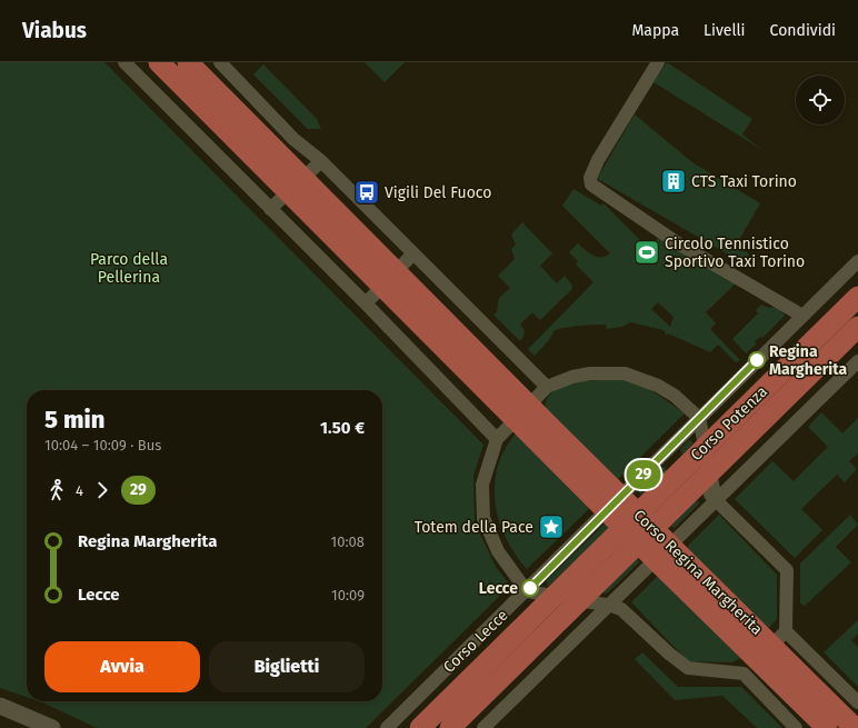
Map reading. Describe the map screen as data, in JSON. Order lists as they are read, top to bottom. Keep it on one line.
{"streets":{"main road":["Corso Potenza","Corso Regina Margherita","Corso Lecce"]},"crossings":[["Corso Potenza","Corso Regina Margherita"],["Corso Potenza","Corso Lecce"],["Corso Regina Margherita","Corso Lecce"]],"parks":["Parco della Pellerina"],"places":{"building":["CTS Taxi Torino"],"bus stop":["Vigili Del Fuoco"],"sports":["Circolo Tennistico Sportivo Taxi Torino"],"other":["Regina Margherita","Lecce"],"place":["Totem della Pace"]},"lines":["bus line 29"],"page":{"header":"Viabus","nav":["Mappa","Livelli","Condividi"],"on_map":"29","heading":["5 min","10:04 – 10:09 · Bus","1.50 €"],"legs":["4","29"],"list":[{"name":"Regina Margherita","value":"10:08"},{"name":"Lecce","value":"10:09"}],"buttons":["Avvia","Biglietti"]}}
